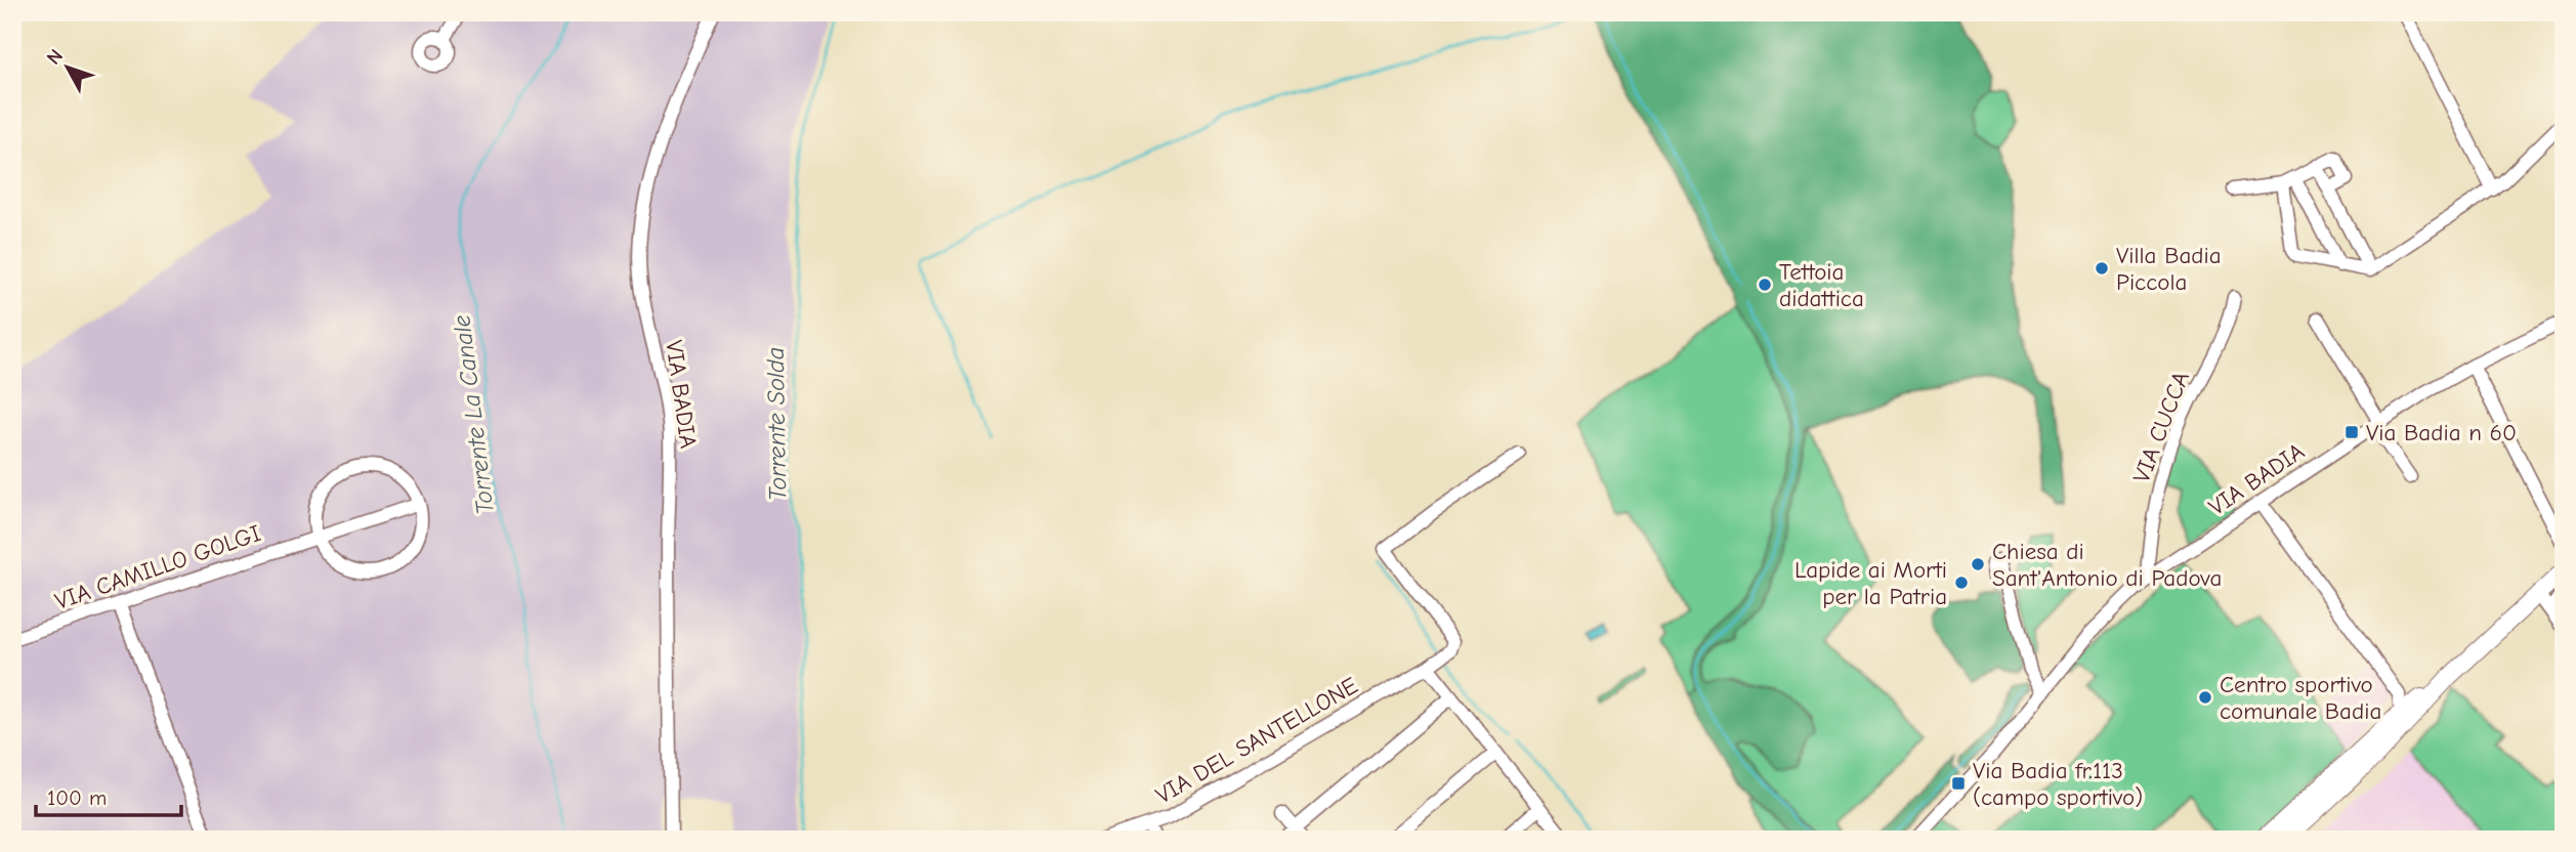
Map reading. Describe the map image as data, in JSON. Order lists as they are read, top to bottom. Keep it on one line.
{"streets":{"street":["VIA BADIA","VIA CUCCA","VIA CAMILLO GOLGI","VIA DEL SANTELLONE"]},"crossings":[["VIA BADIA","VIA CUCCA"]],"water":["Torrente La Canale","Torrente Solda"],"places":{"other":["Villa Badia Piccola","Tettoia didattica","Chiesa di Sant'Antonio di Padova","Lapide ai Morti per la Patria","Centro sportivo comunale Badia"],"transit":["Via Badia n 60","Via Badia fr.113 (campo sportivo)"]},"scale_bar":"100 m","north":"top left"}
